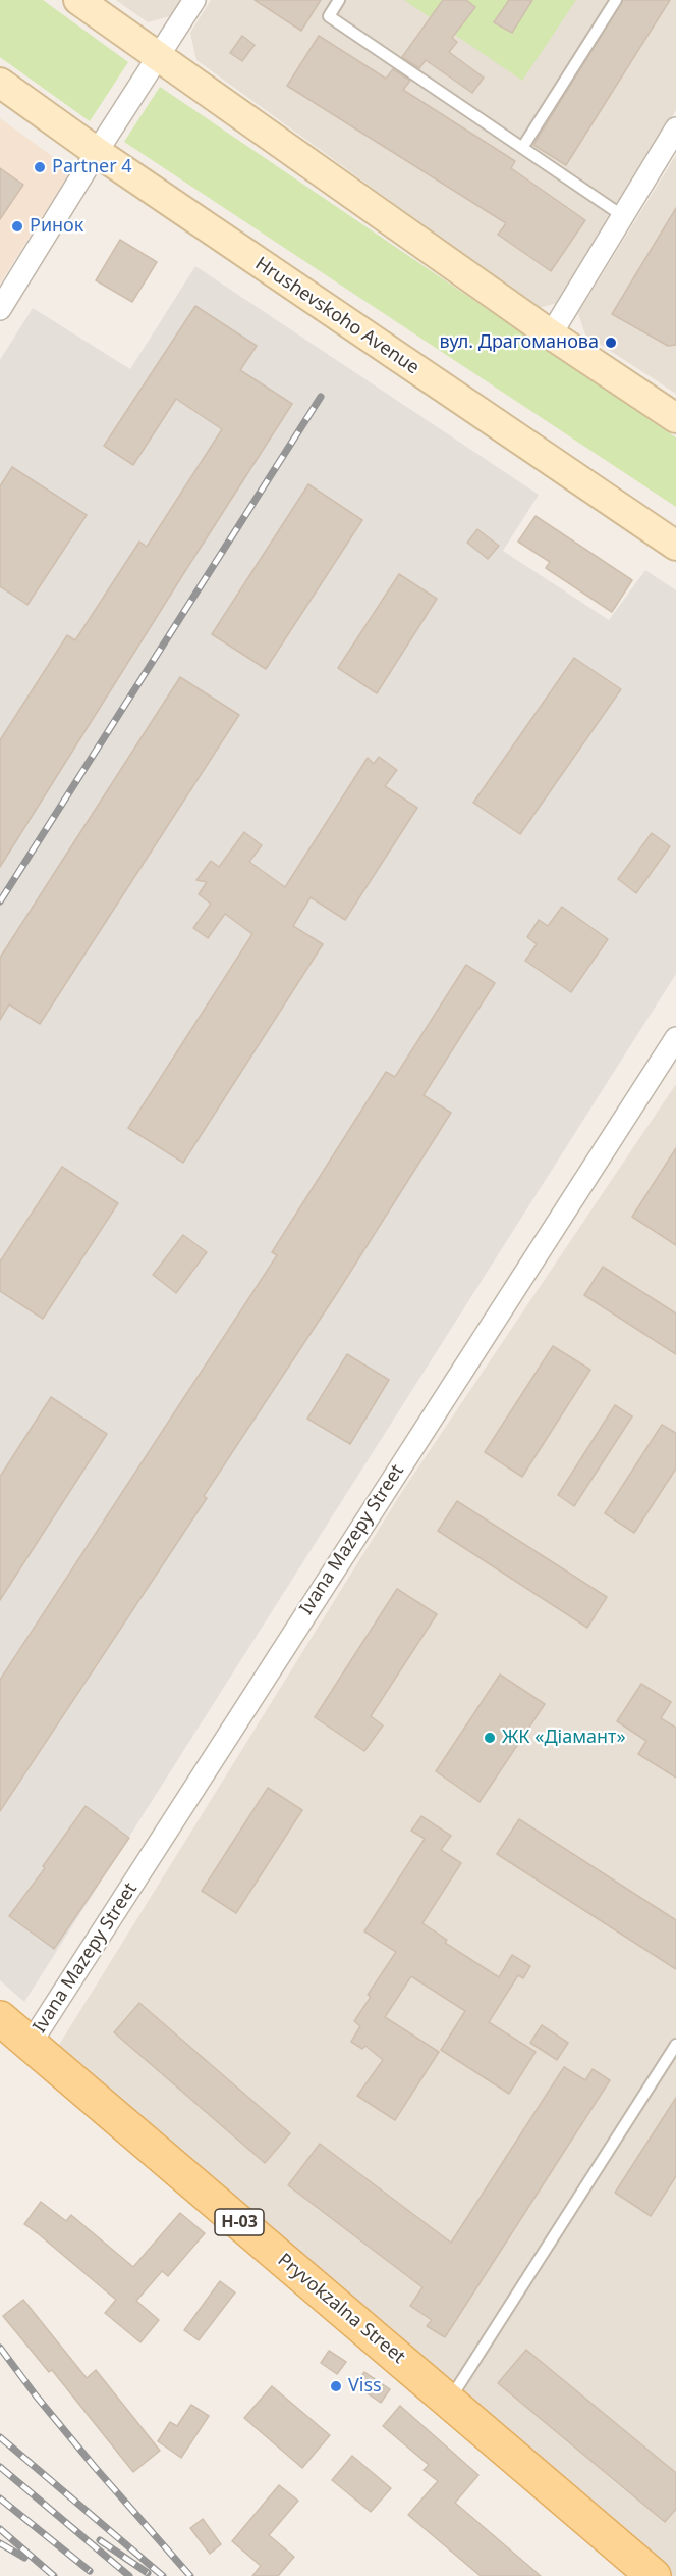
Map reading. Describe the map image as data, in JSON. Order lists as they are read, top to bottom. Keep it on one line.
{"streets":{"main road":["Hrushevskoho Avenue","Н-03","Pryvokzalna Street"],"street":["Ivana Mazepy Street"]},"crossings":[["Ivana Mazepy Street","Pryvokzalna Street"]],"places":["Partner 4","Ринок","вул. Драгоманова","ЖК «Діамант»","Viss"]}
